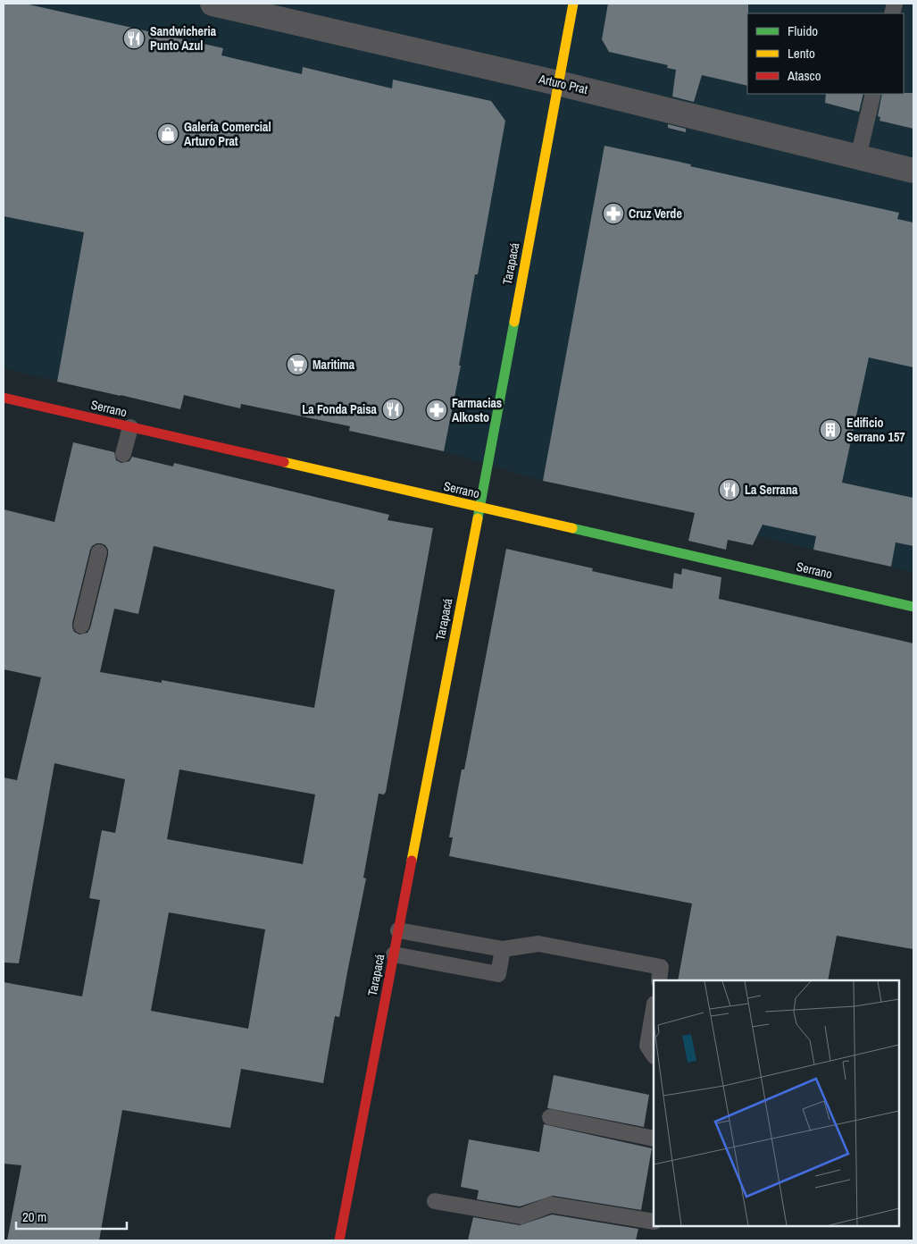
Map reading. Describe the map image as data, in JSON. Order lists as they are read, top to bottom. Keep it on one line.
{"streets":{"main road":["Tarapacá","Serrano"],"street":["Arturo Prat"]},"crossings":[["Arturo Prat","Tarapacá"],["Tarapacá","Serrano"]],"places":{"restaurant":["Sandwicheria Punto Azul","La Fonda Paisa","La Serrana"],"shop":["Galería Comercial Arturo Prat"],"pharmacy":["Cruz Verde","Farmacias Alkosto"],"supermarket":["Maritima"],"building":["Edificio Serrano 157"]},"legend":["Fluido","Lento","Atasco"],"scale_bar":"20 m"}
